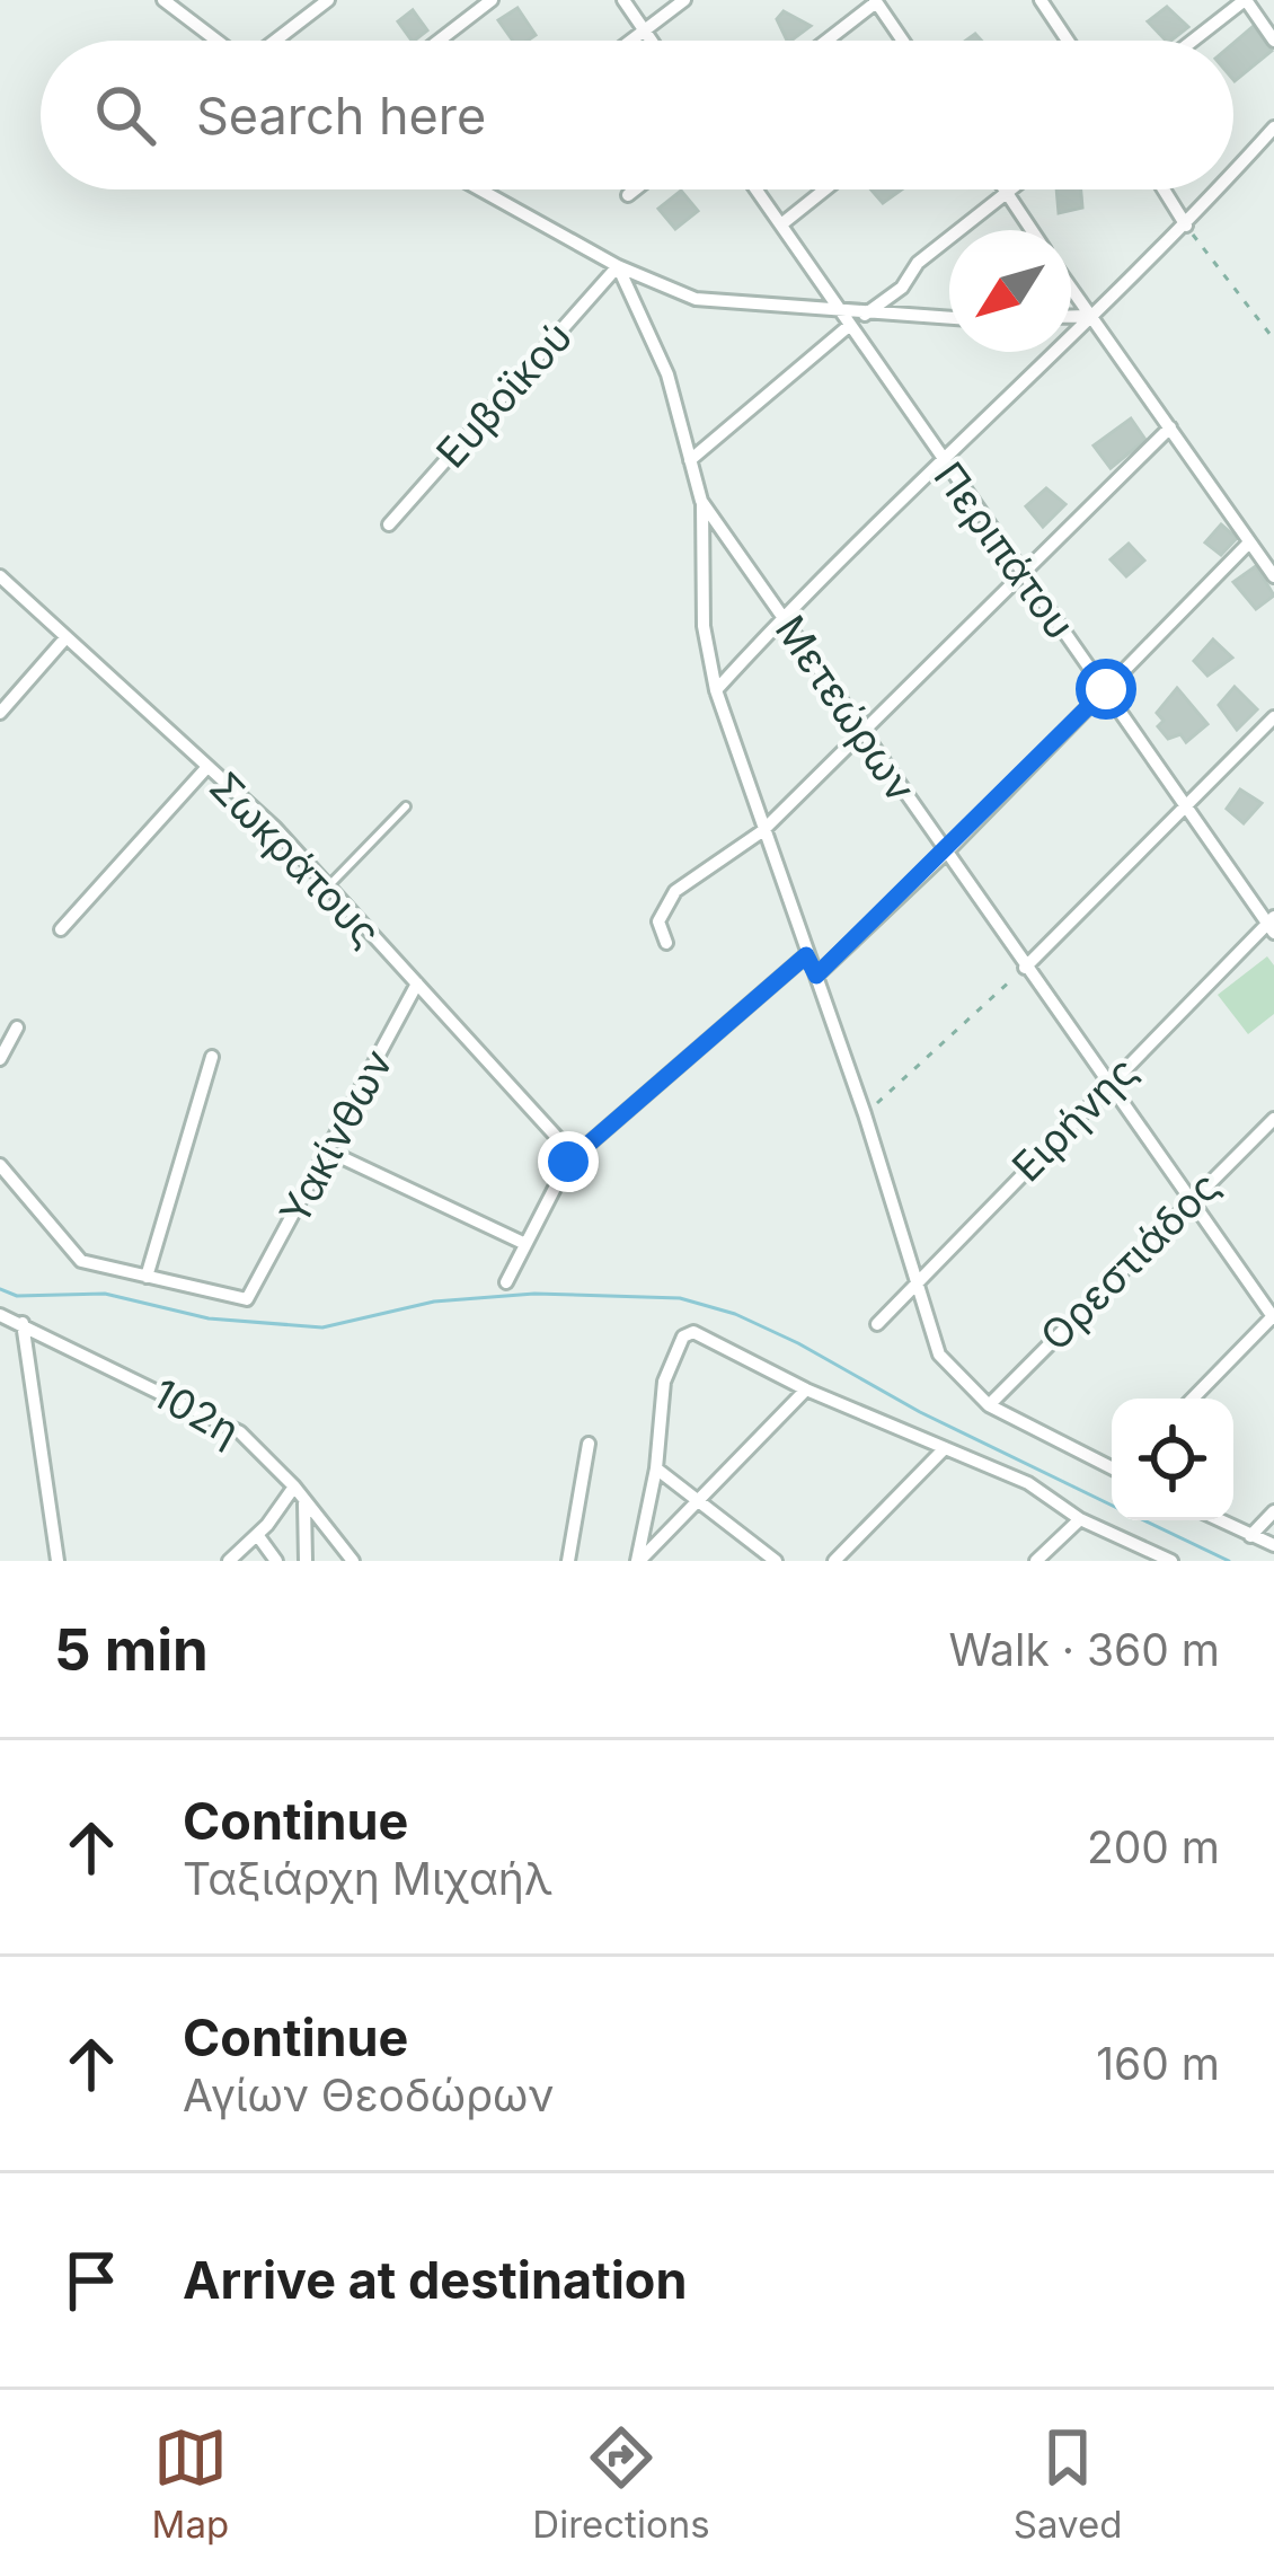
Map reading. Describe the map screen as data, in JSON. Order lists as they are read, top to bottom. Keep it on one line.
{"streets":{"street":["Ευβοϊκού","Περιπάτου","Μετεώρων","Σωκράτους","Ειρήνης","Υακίνθων","Ορεστιάδος","102η"]},"crossings":[["Ευβοϊκού","Μετεώρων"],["Περιπάτου","Ειρήνης"],["Μετεώρων","Ειρήνης"],["Μετεώρων","Ορεστιάδος"],["Σωκράτους","Υακίνθων"]],"north":"bottom left","page":{"search":"Search here","heading":["5 min","Walk · 360 m"],"list":[["Continue","Ταξιάρχη Μιχαήλ","200 m"],["Continue","Αγίων Θεοδώρων","160 m"],"Arrive at destination"],"nav":["Map","Directions","Saved"]}}
